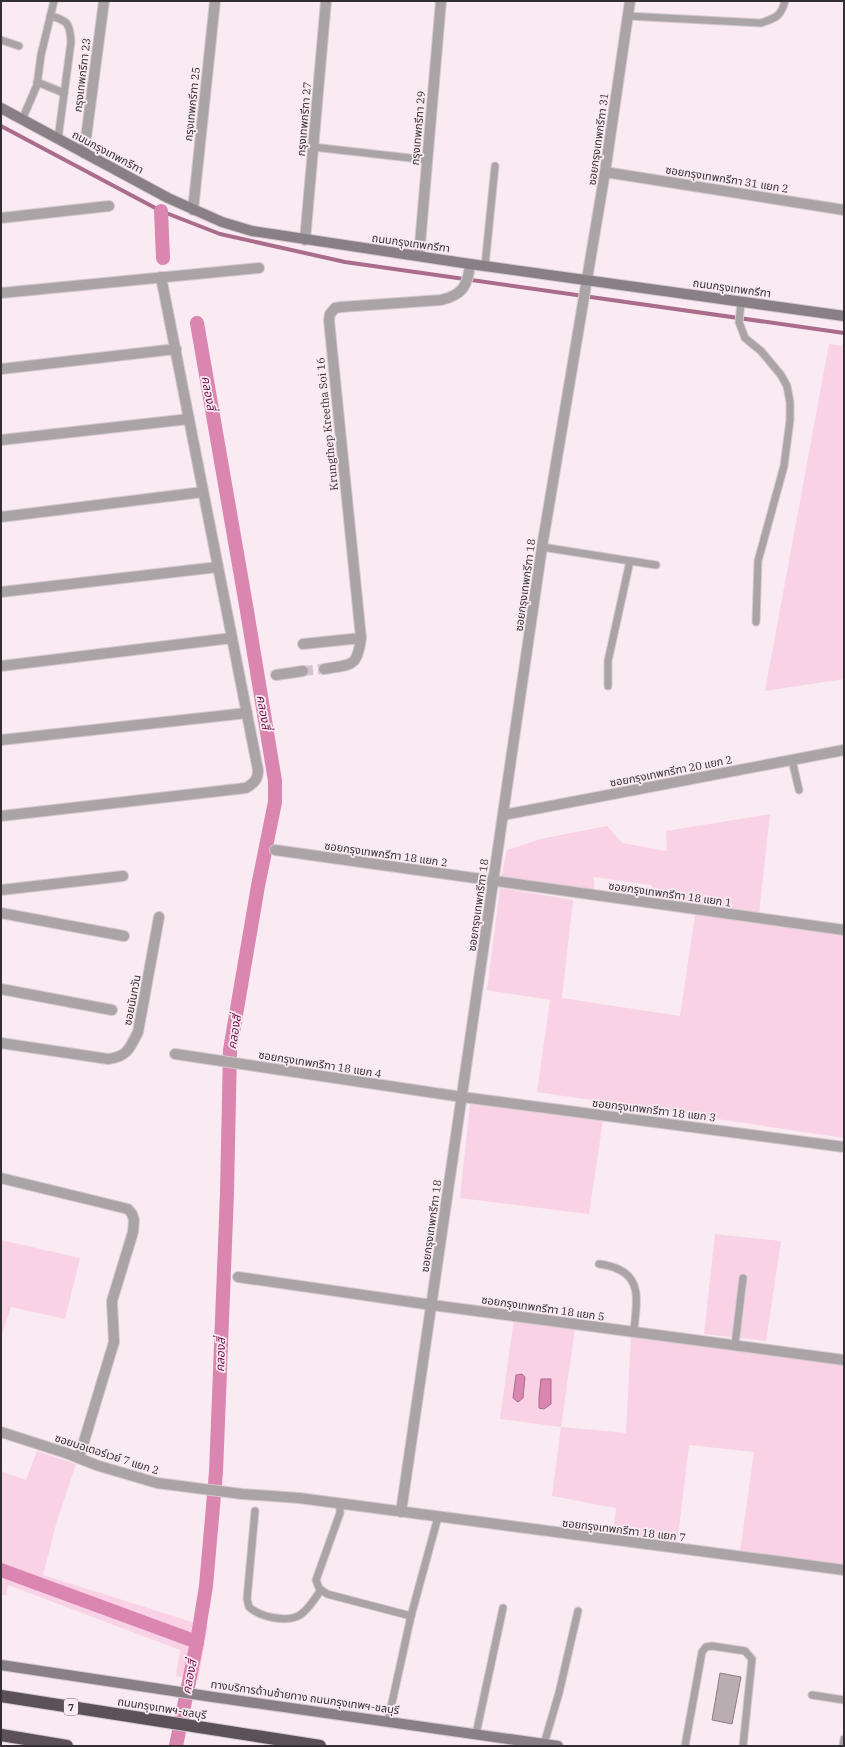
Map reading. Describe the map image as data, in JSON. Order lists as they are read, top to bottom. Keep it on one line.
{"streets":{"highway":["7","ถนนกรุงเทพฯ-ชลบุรี"],"main road":["ถนนกรุงเทพกรีฑา","ทางบริการด้านซ้ายทาง ถนนกรุงเทพฯ-ชลบุรี"],"street":["กรุงเทพกรีฑา 23","กรุงเทพกรีฑา 25","กรุงเทพกรีฑา 27","กรุงเทพกรีฑา 29","ซอยกรุงเทพกรีฑา 31","ซอยกรุงเทพกรีฑา 31 แยก 2","Krungthep Kreetha Soi 16","ซอยกรุงเทพกรีฑา 18","ซอยกรุงเทพกรีฑา 20 แยก 2","ซอยกรุงเทพกรีฑา 18 แยก 2","ซอยกรุงเทพกรีฑา 18 แยก 1","ซอยนันทวัน","ซอยกรุงเทพกรีฑา 18 แยก 4","ซอยกรุงเทพกรีฑา 18 แยก 3","ซอยกรุงเทพกรีฑา 18 แยก 5","ซอยมอเตอร์เวย์ 7 แยก 2","ซอยกรุงเทพกรีฑา 18 แยก 7"]},"crossings":[["กรุงเทพกรีฑา 23","ถนนกรุงเทพกรีฑา"],["กรุงเทพกรีฑา 25","ถนนกรุงเทพกรีฑา"],["กรุงเทพกรีฑา 27","ถนนกรุงเทพกรีฑา"],["กรุงเทพกรีฑา 29","ถนนกรุงเทพกรีฑา"],["ซอยกรุงเทพกรีฑา 31","ถนนกรุงเทพกรีฑา"],["ซอยกรุงเทพกรีฑา 31","ซอยกรุงเทพกรีฑา 31 แยก 2"],["ซอยกรุงเทพกรีฑา 31","ซอยกรุงเทพกรีฑา 18"],["ถนนกรุงเทพกรีฑา","Krungthep Kreetha Soi 16"],["ซอยกรุงเทพกรีฑา 18","ซอยกรุงเทพกรีฑา 20 แยก 2"],["ซอยกรุงเทพกรีฑา 18","ซอยกรุงเทพกรีฑา 18 แยก 2"],["ซอยกรุงเทพกรีฑา 18","ซอยกรุงเทพกรีฑา 18 แยก 1"],["ซอยกรุงเทพกรีฑา 18","ซอยกรุงเทพกรีฑา 18 แยก 4"],["ซอยกรุงเทพกรีฑา 18","ซอยกรุงเทพกรีฑา 18 แยก 3"],["ซอยกรุงเทพกรีฑา 18","ซอยกรุงเทพกรีฑา 18 แยก 5"],["ซอยกรุงเทพกรีฑา 18","ซอยกรุงเทพกรีฑา 18 แยก 7"],["ซอยกรุงเทพกรีฑา 18 แยก 2","ซอยกรุงเทพกรีฑา 18 แยก 1"],["ซอยกรุงเทพกรีฑา 18 แยก 4","ซอยกรุงเทพกรีฑา 18 แยก 3"],["ซอยมอเตอร์เวย์ 7 แยก 2","ซอยกรุงเทพกรีฑา 18 แยก 7"]],"water":["คลองสี่"]}
